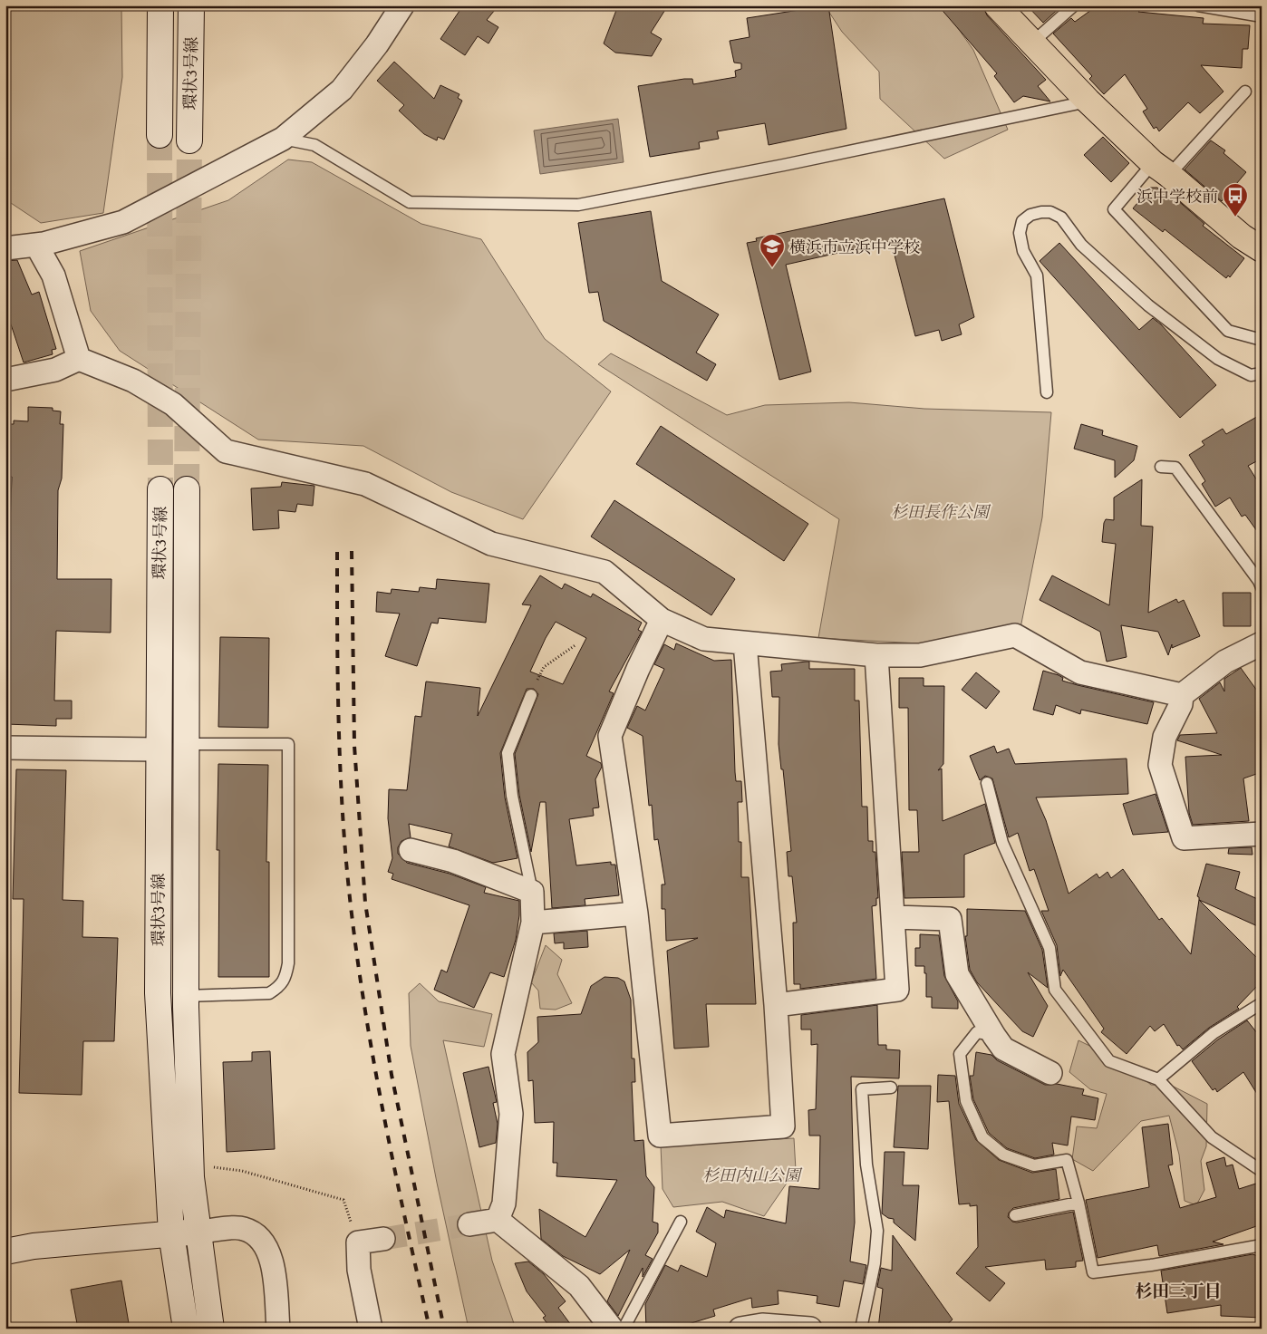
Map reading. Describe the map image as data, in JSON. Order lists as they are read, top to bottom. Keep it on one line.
{"streets":{"street":["環状3号線"]},"districts":["杉田三丁目"],"parks":["杉田長作公園","杉田内山公園"],"places":{"bus stop":["浜中学校前"],"school or university":["横浜市立浜中学校"]}}
